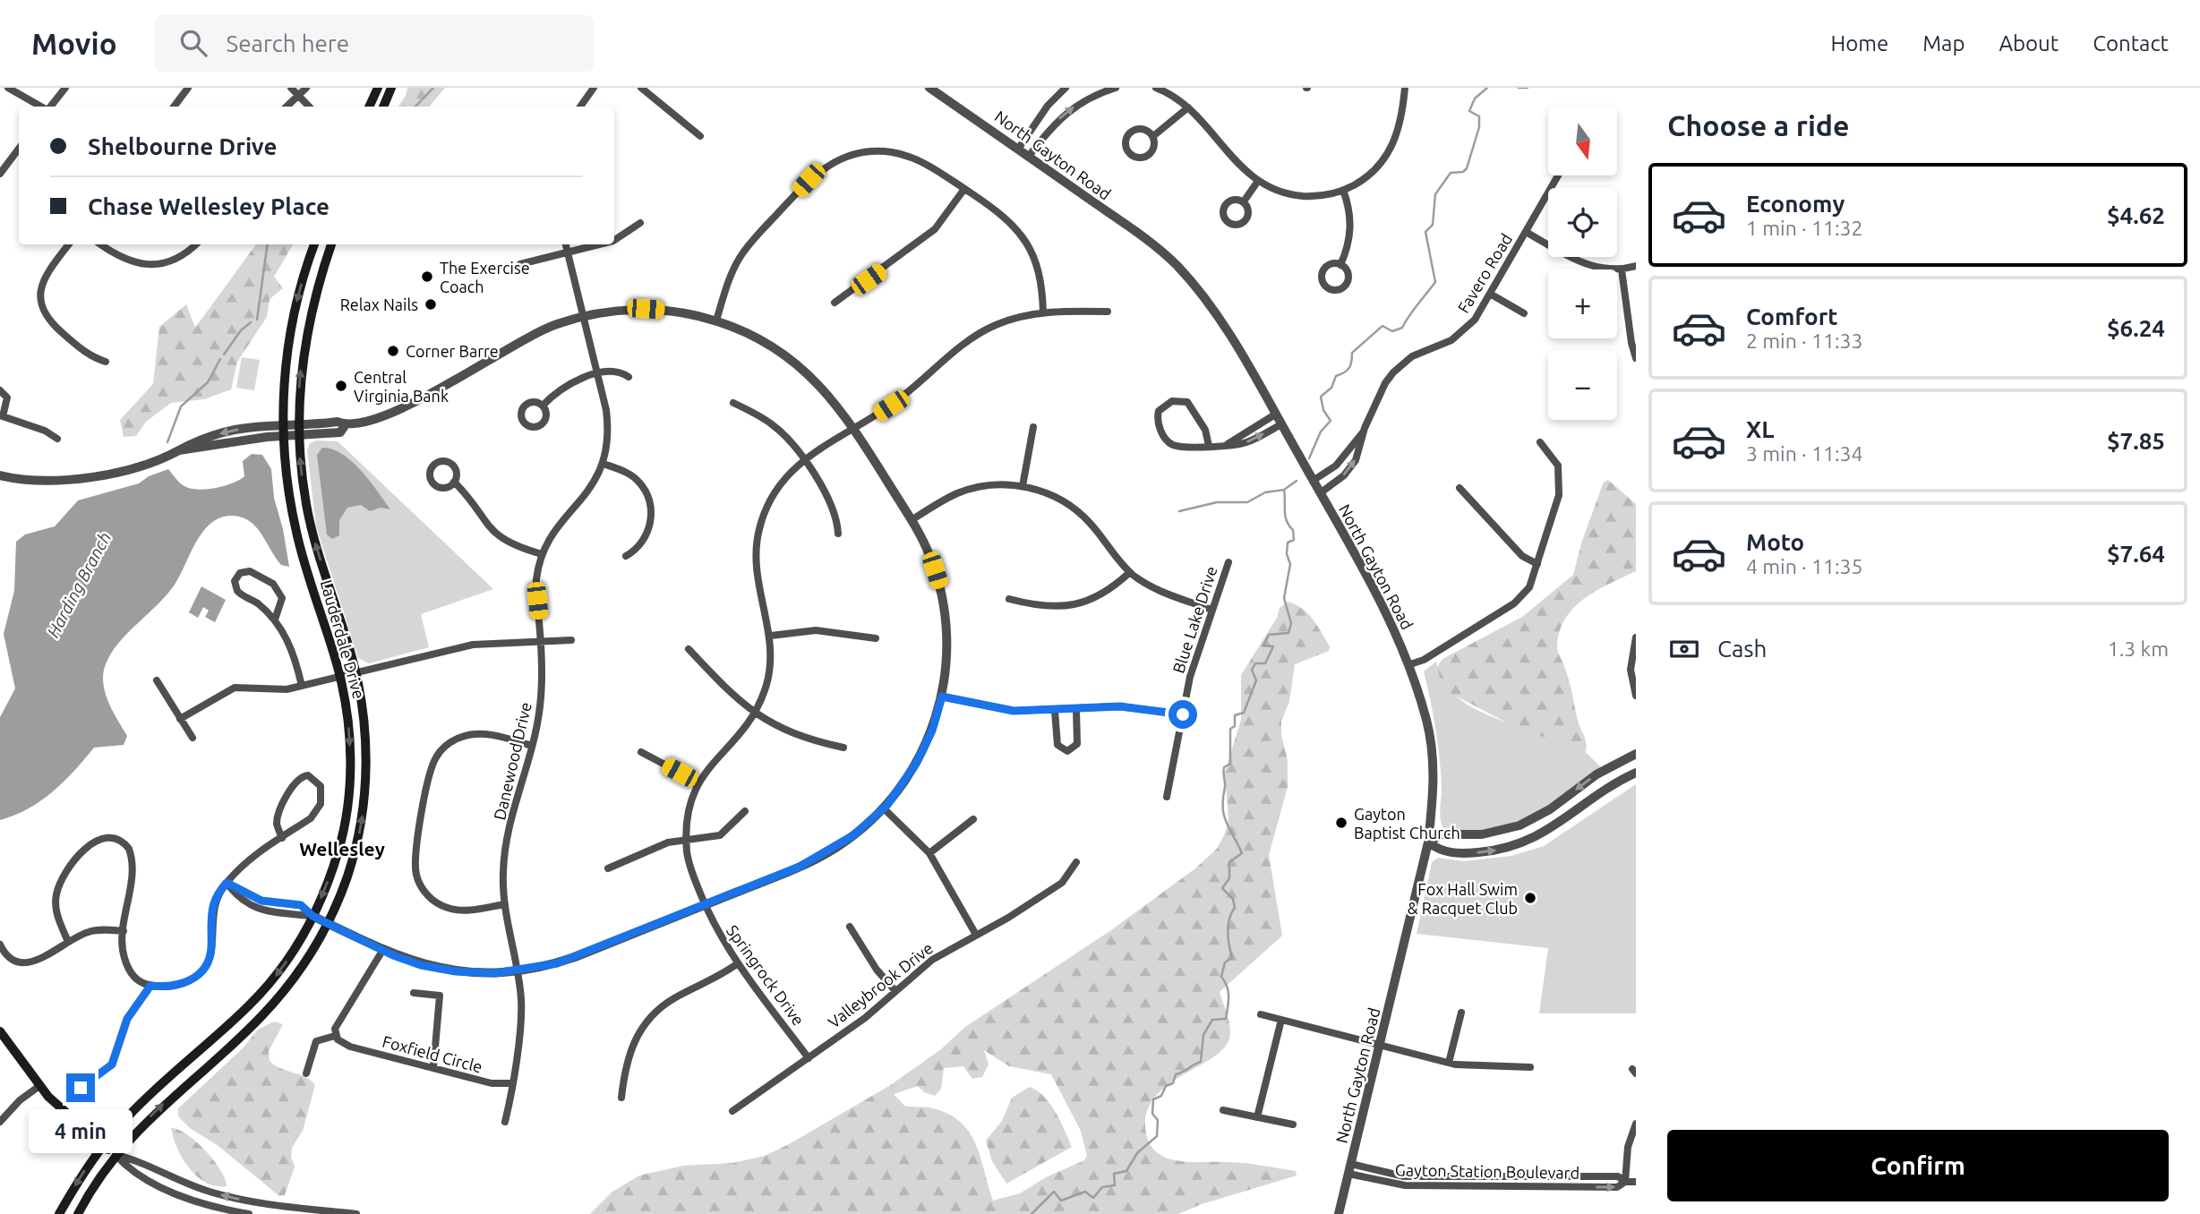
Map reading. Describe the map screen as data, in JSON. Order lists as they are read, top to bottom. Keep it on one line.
{"streets":{"main road":["Lauderdale Drive"],"street":["North Gayton Road","Favero Road","Blue Lake Drive","Danewood Drive","Springrock Drive","Valleybrook Drive","Foxfield Circle","Gayton Station Boulevard"]},"crossings":[["North Gayton Road","Favero Road"],["North Gayton Road","Gayton Station Boulevard"],["Springrock Drive","Valleybrook Drive"]],"districts":["Wellesley"],"water":["Harding Branch"],"places":["The Exercise Coach","Relax Nails","Corner Barre","Central Virginia Bank","Gayton Baptist Church","Fox Hall Swim & Racquet Club"],"north":"bottom","page":{"header":"Movio","search":"Search here","nav":["Home","Map","About","Contact"],"heading":"Choose a ride","map_buttons":["+","−"],"banner":["Shelbourne Drive","Chase Wellesley Place"],"list":[{"name":"Economy","note":"1 min · 11:32","value":"$4.62"},{"name":"Comfort","note":"2 min · 11:33","value":"$6.24"},{"name":"XL","note":"3 min · 11:34","value":"$7.85"},{"name":"Moto","note":"4 min · 11:35","value":"$7.64"}],"pay":["Cash","1.3 km"],"bubble":"4 min","buttons":"Confirm"}}
